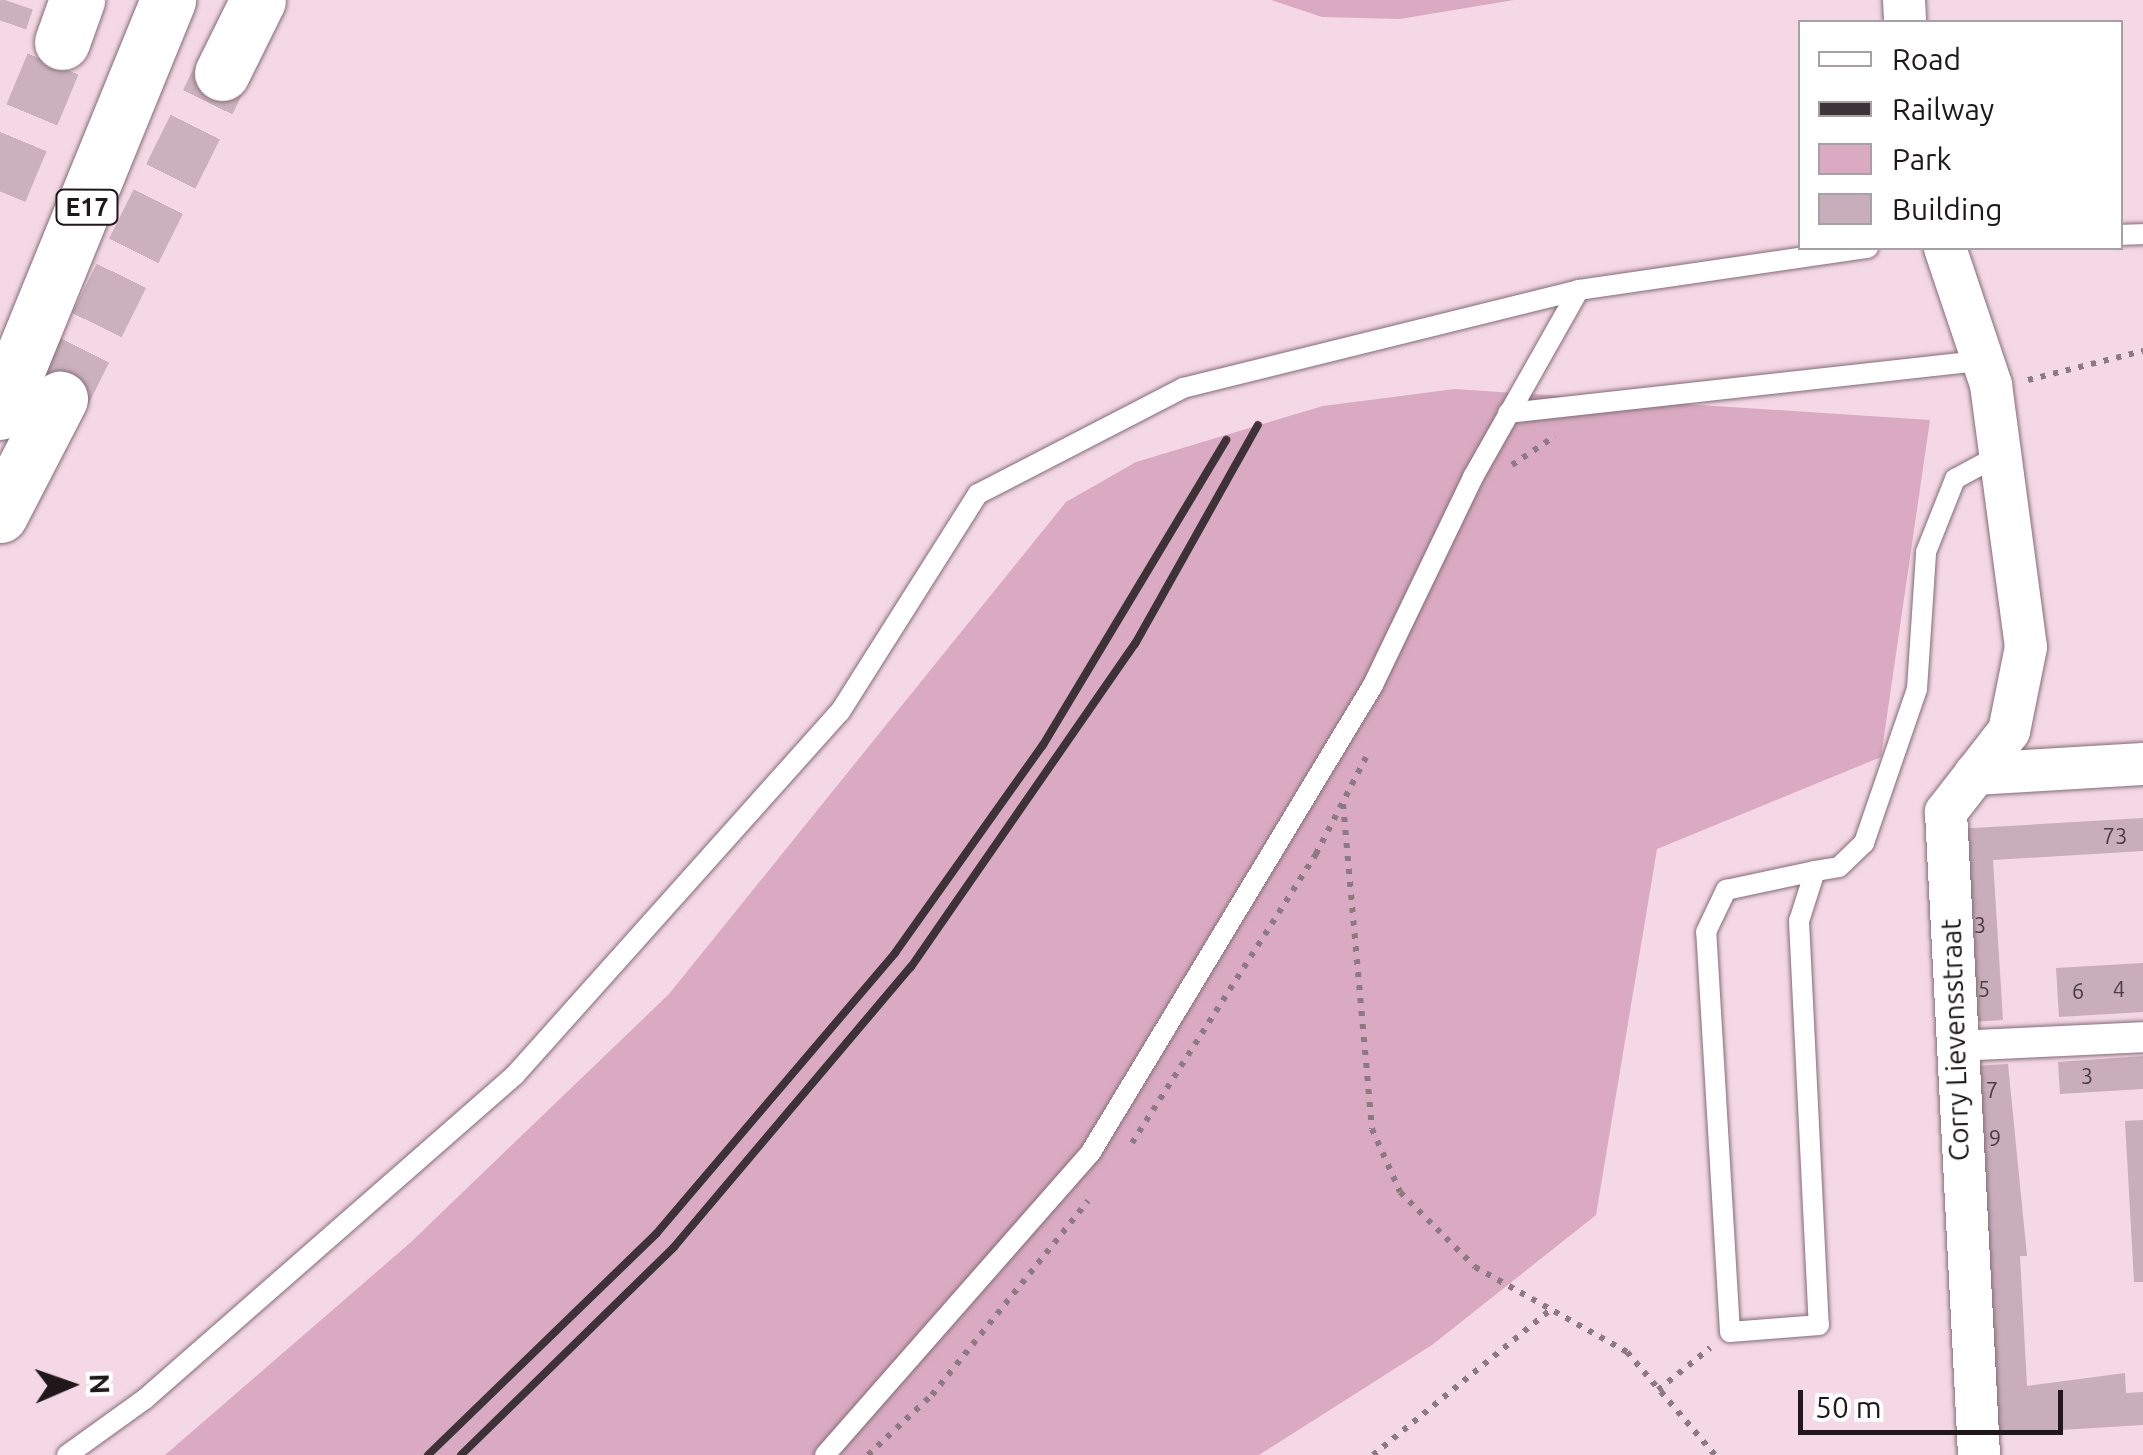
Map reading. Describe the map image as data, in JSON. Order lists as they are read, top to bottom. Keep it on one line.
{"streets":{"highway":["E17"],"street":["Corry Lievensstraat"]},"house_numbers":["73","3","5","4","6","3","7","9"],"legend":["Road","Railway","Park","Building"],"scale_bar":"50 m","north":"right"}
